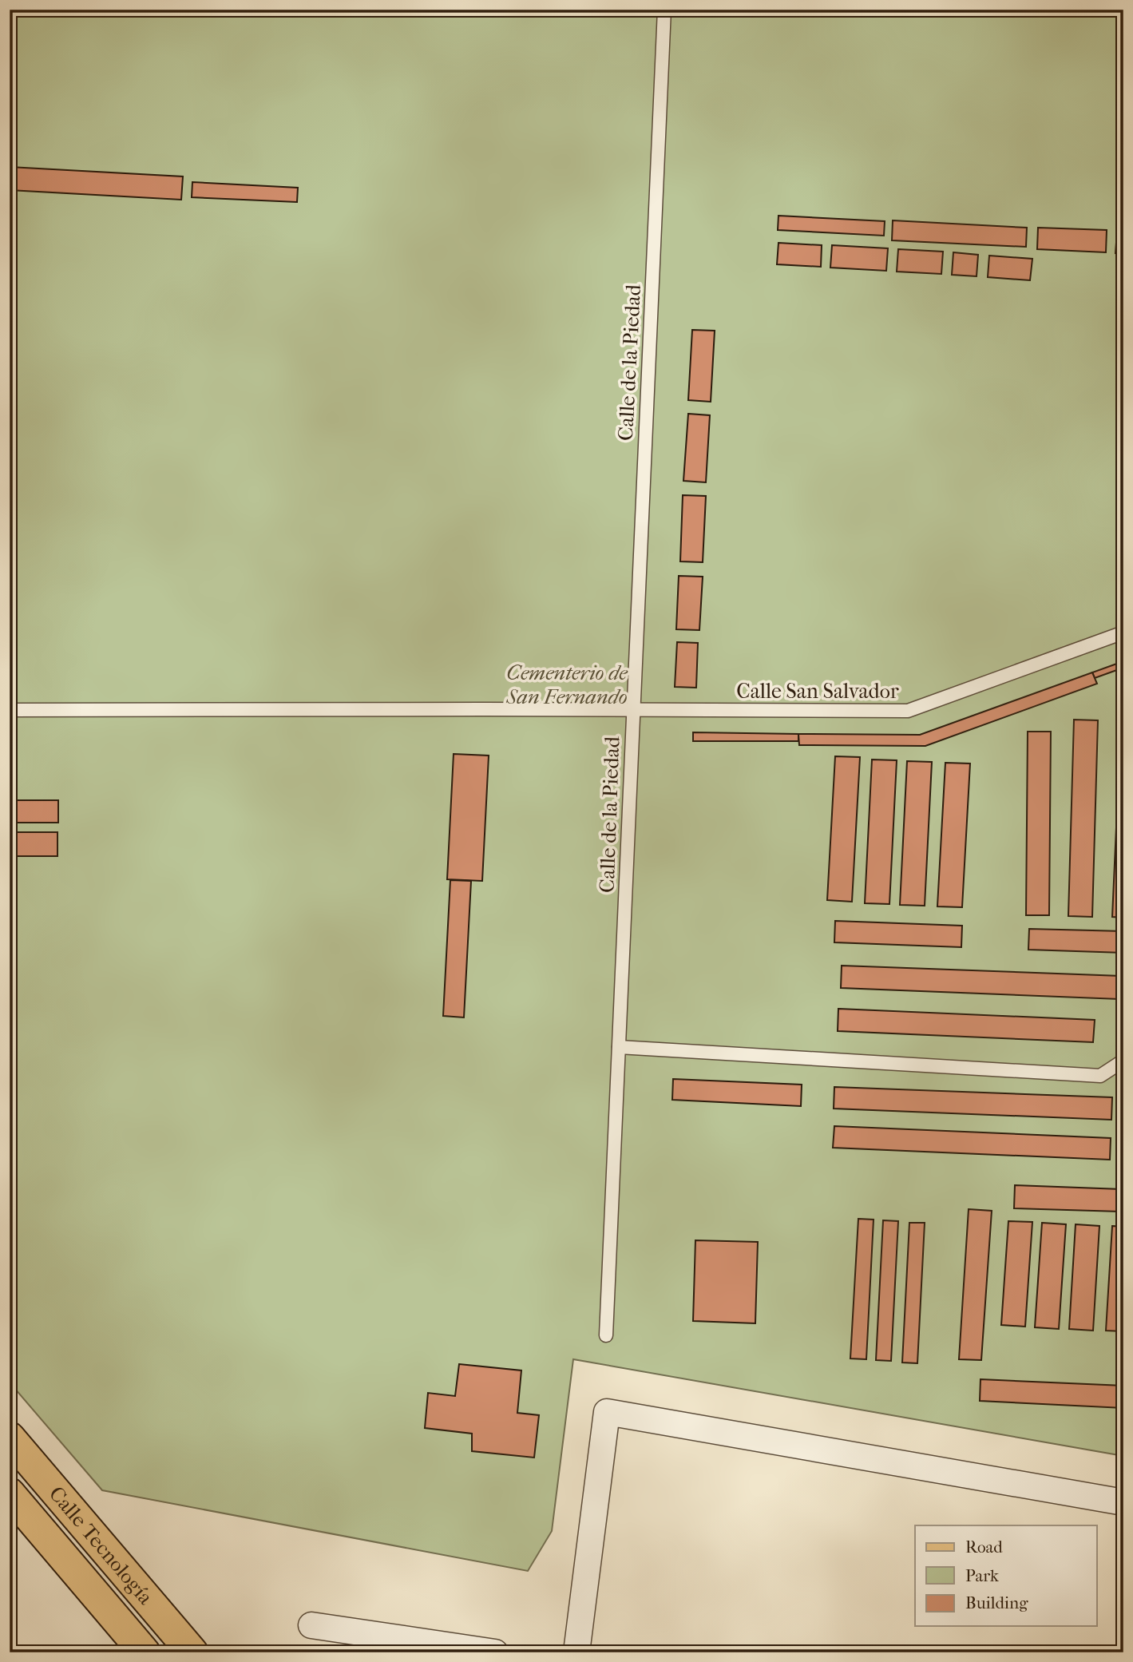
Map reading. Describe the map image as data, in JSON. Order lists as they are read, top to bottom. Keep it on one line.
{"streets":{"main road":["Calle Tecnología"],"lane":["Calle de la Piedad","Calle San Salvador"]},"crossings":[["Calle de la Piedad","Calle San Salvador"]],"parks":["Cementerio de San Fernando"],"legend":["Road","Park","Building"]}
